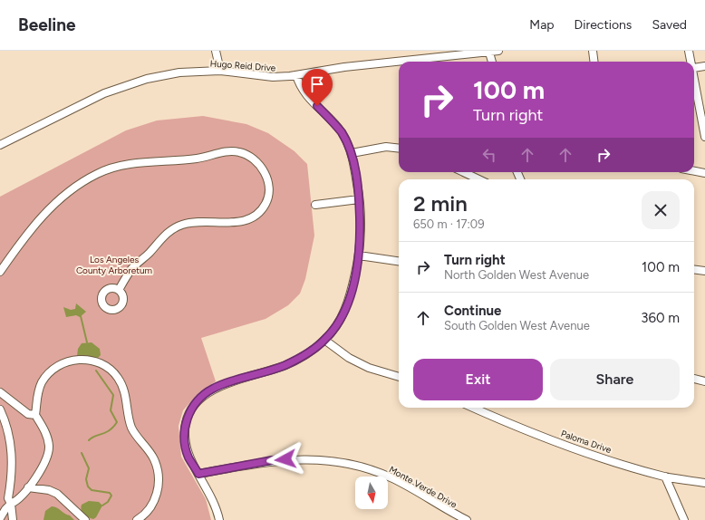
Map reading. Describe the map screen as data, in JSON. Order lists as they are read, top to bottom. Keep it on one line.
{"streets":{"street":["Hugo Reid Drive","Paloma Drive","Monte Verde Drive"]},"parks":["Los Angeles County Arboretum"],"north":"bottom","page":{"header":"Beeline","nav":["Map","Directions","Saved"],"turn":["100 m","Turn right"],"heading":["2 min","650 m · 17:09"],"list":[{"name":"Turn right","note":"North Golden West Avenue","value":"100 m"},{"name":"Continue","note":"South Golden West Avenue","value":"360 m"}],"buttons":["Exit","Share"]}}
